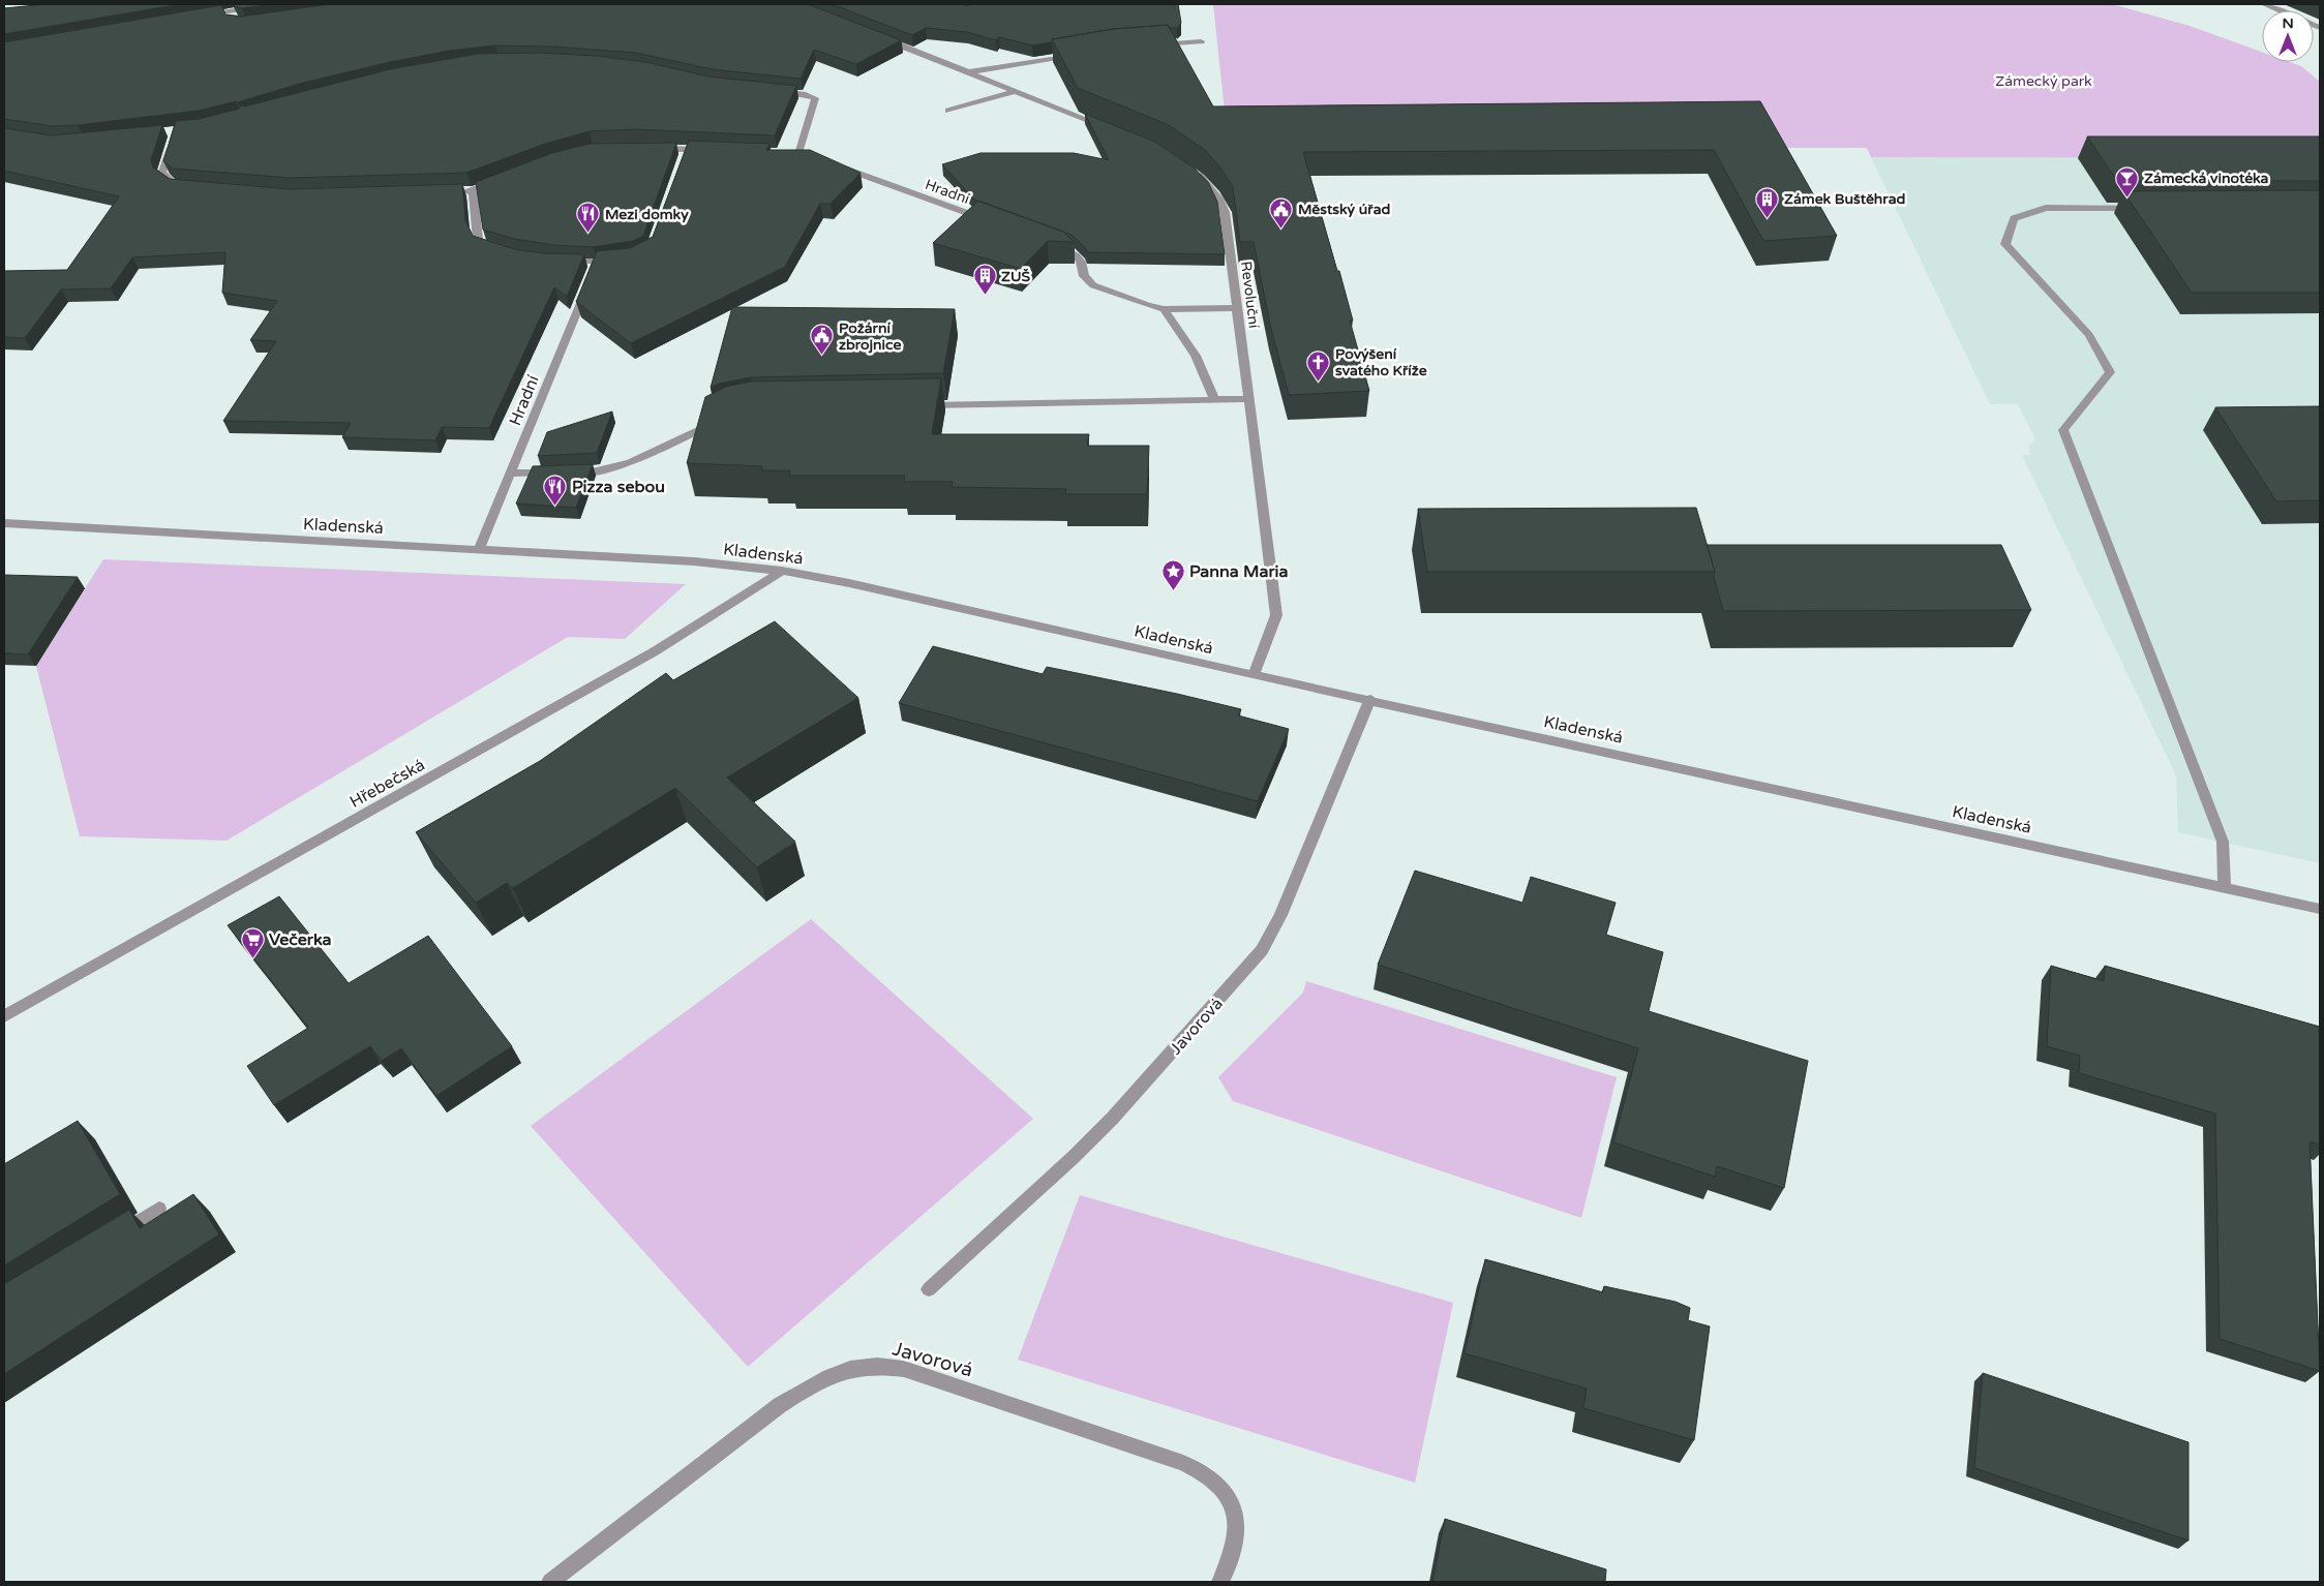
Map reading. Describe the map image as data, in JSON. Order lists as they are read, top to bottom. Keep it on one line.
{"streets":{"street":["Hradní","Revoluční","Kladenská","Hřebečská","Javorová"]},"crossings":[["Hradní","Kladenská"],["Revoluční","Kladenská"],["Kladenská","Hřebečská"],["Kladenská","Javorová"]],"parks":["Zámecký park"],"places":{"bar":["Zámecká vinotéka"],"building":["Zámek Buštěhrad","ZUŠ"],"public building":["Městský úřad","Požární zbrojnice"],"restaurant":["Mezi domky","Pizza sebou"],"church":["Povýšení svatého Kříže"],"place":["Panna Maria"],"supermarket":["Večerka"]},"north":"top"}
